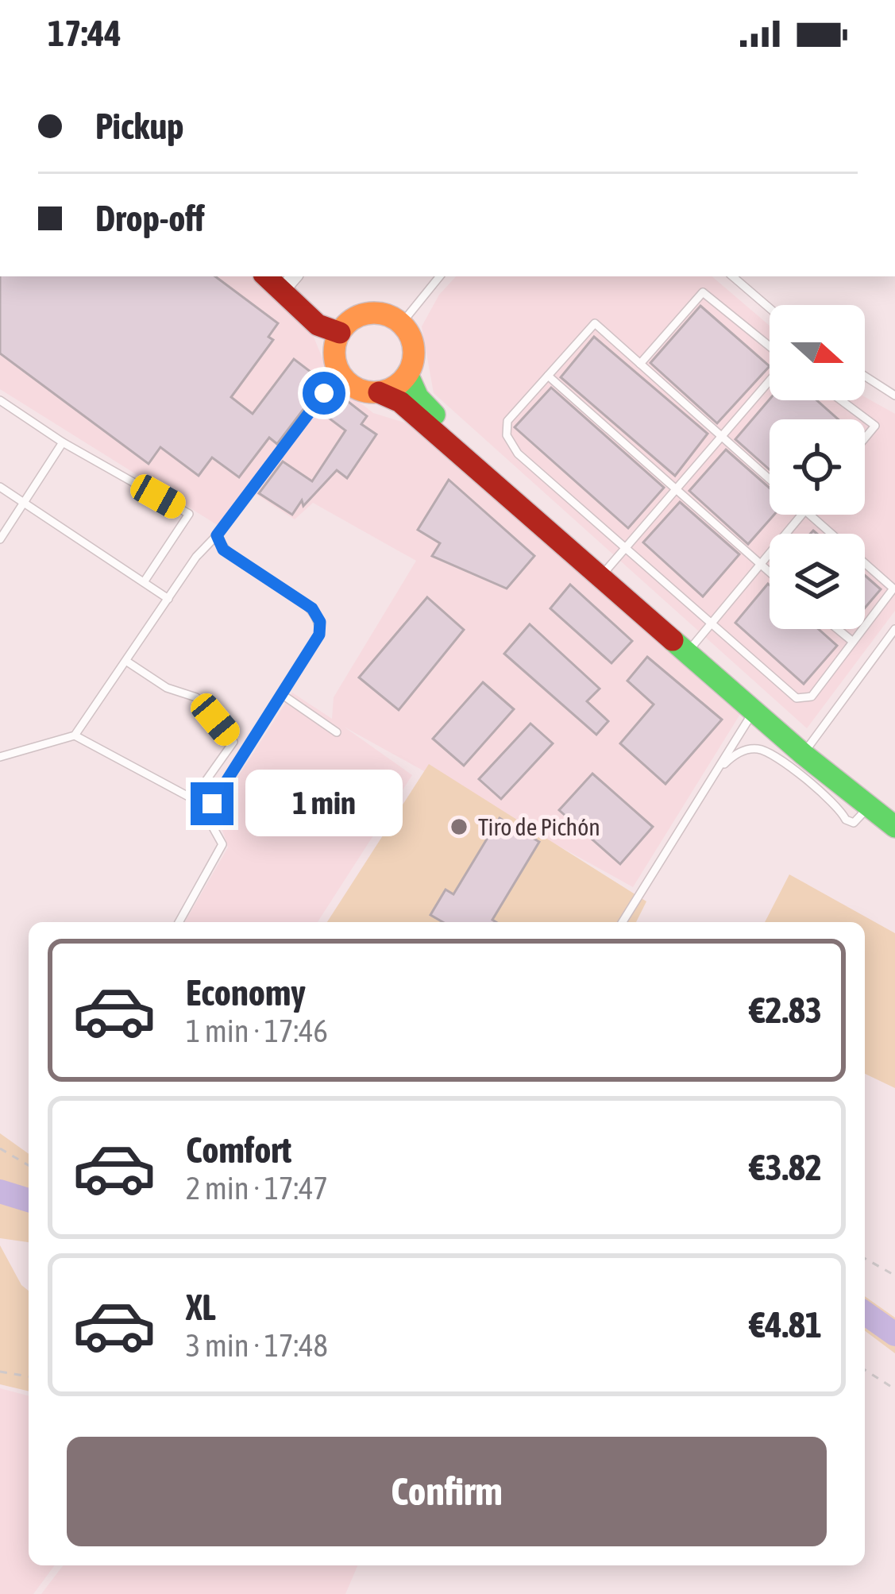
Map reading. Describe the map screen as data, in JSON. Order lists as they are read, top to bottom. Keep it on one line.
{"places":["Tiro de Pichón"],"north":"right","page":{"status":"17:44","banner":["Pickup","Drop-off"],"bubble":"1 min","list":[{"name":"Economy","note":"1 min · 17:46","value":"€2.83"},{"name":"Comfort","note":"2 min · 17:47","value":"€3.82"},{"name":"XL","note":"3 min · 17:48","value":"€4.81"}],"buttons":"Confirm"}}
